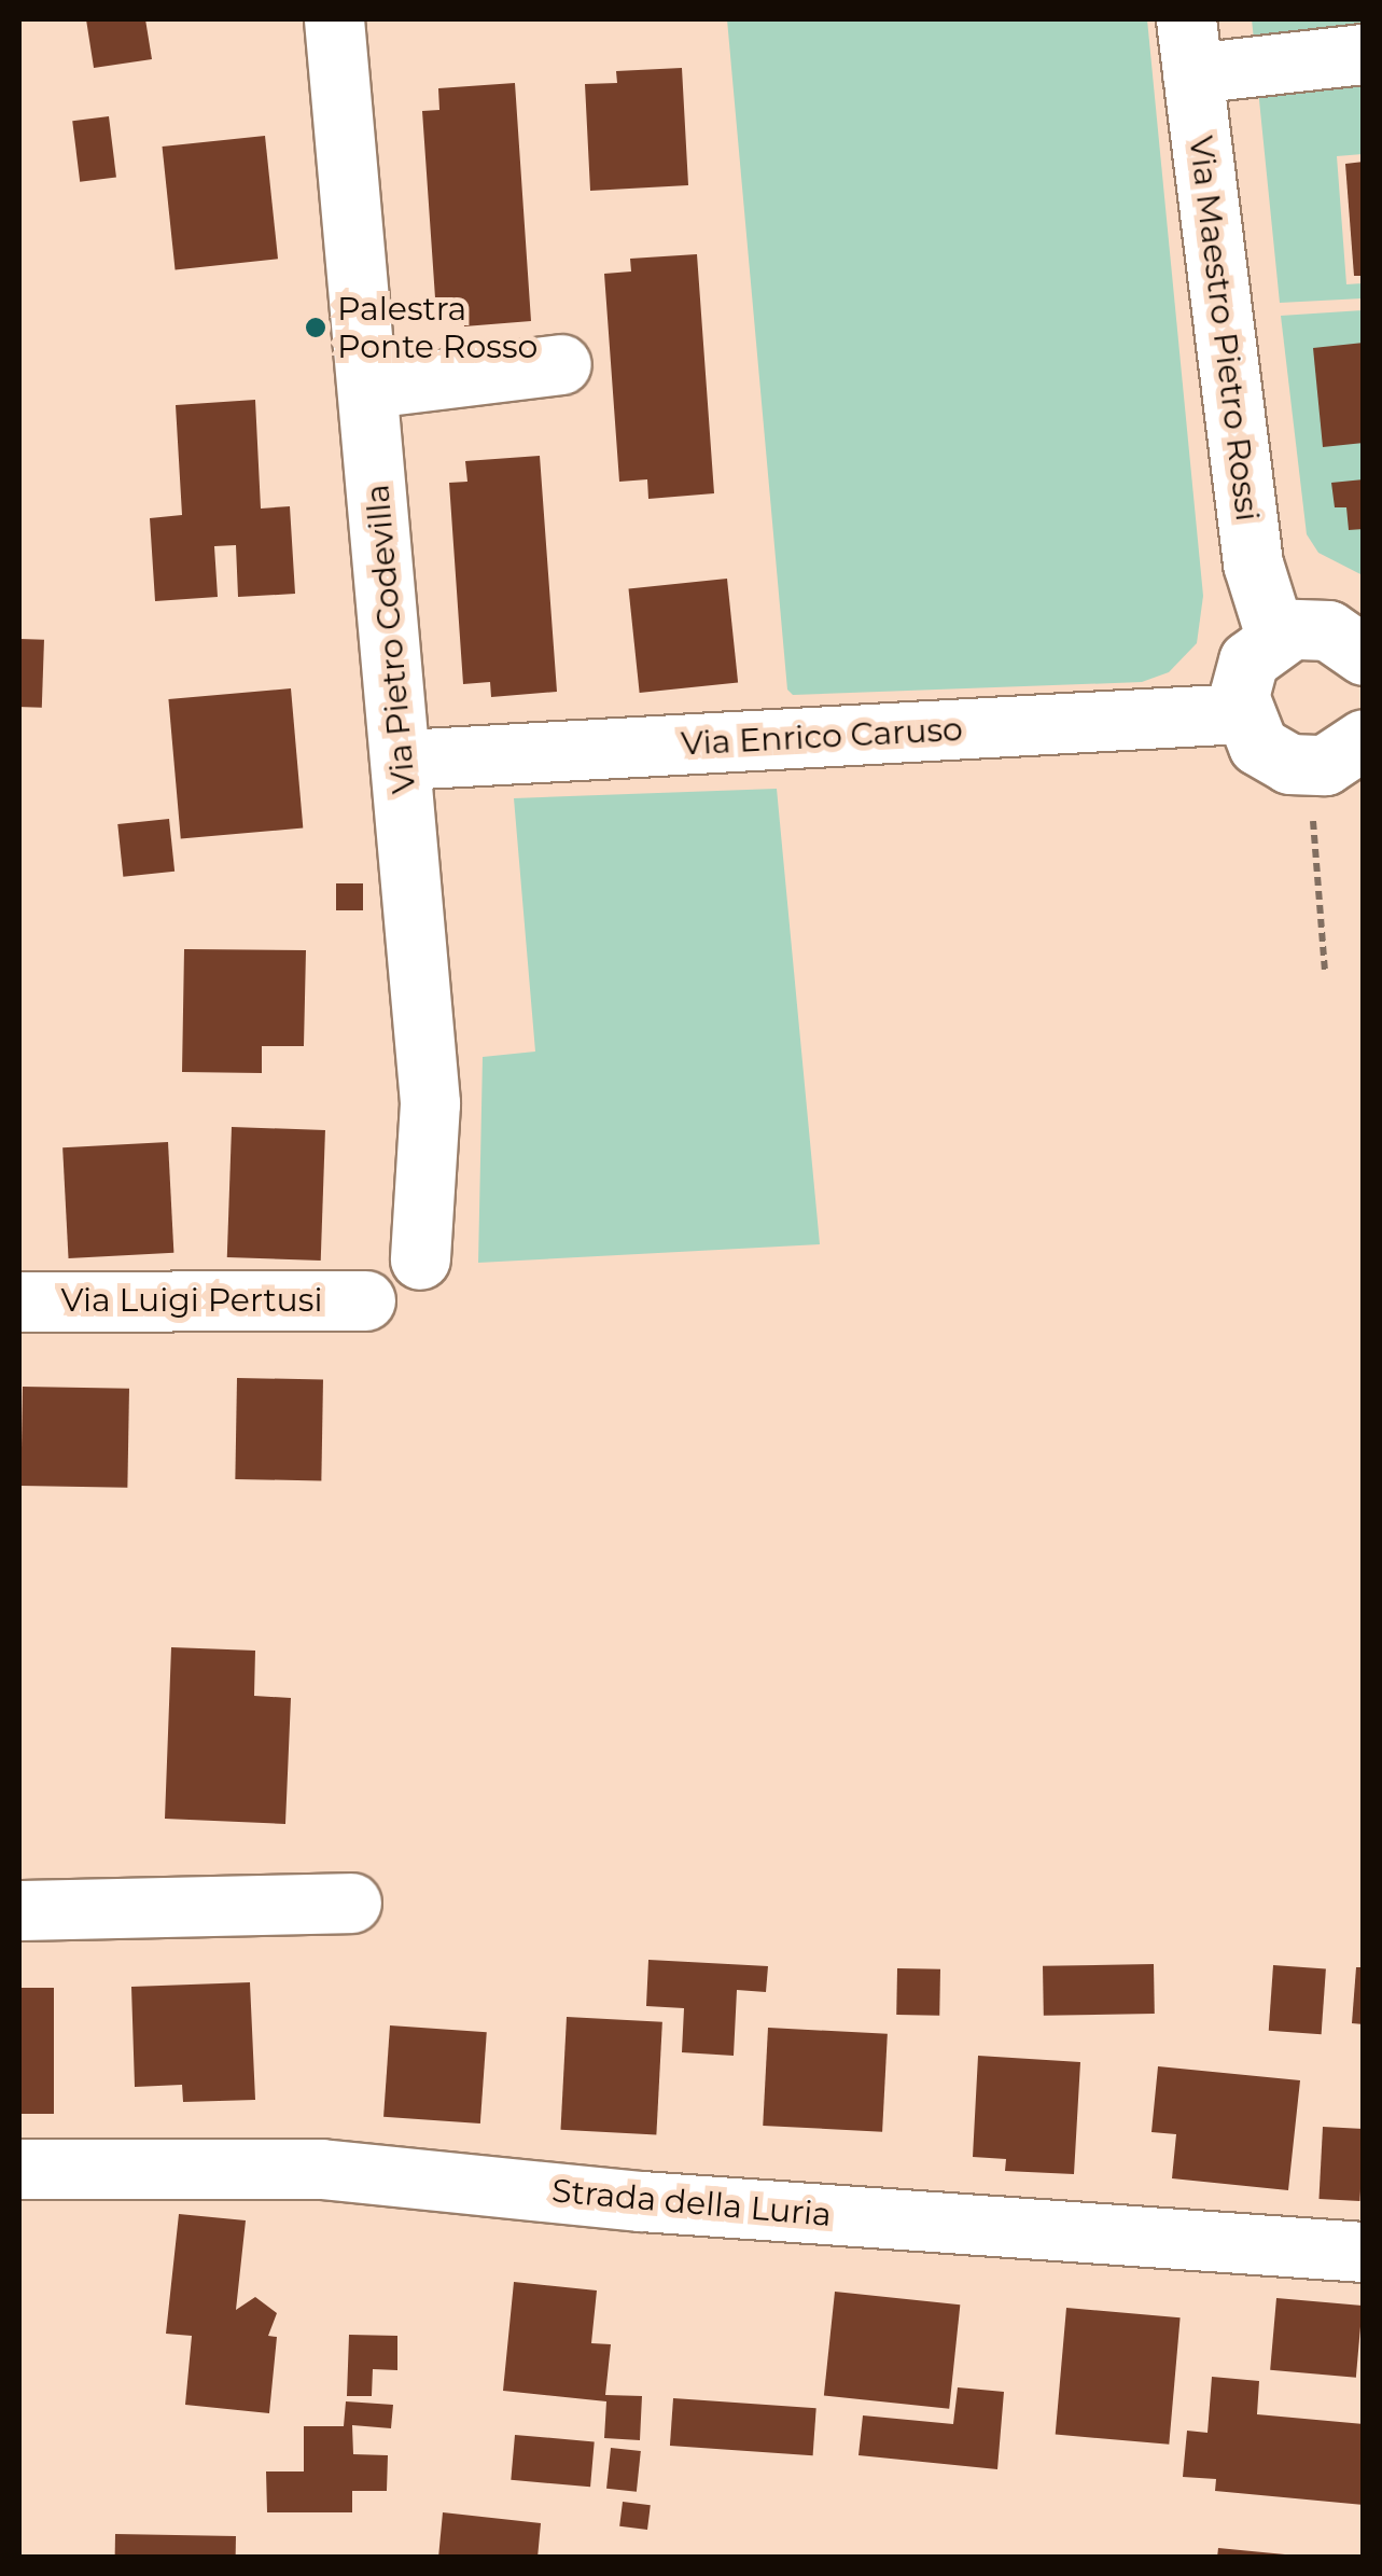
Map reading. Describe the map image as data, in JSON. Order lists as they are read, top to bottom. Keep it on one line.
{"streets":{"street":["Via Maestro Pietro Rossi","Via Pietro Codevilla","Via Enrico Caruso","Via Luigi Pertusi","Strada della Luria"]},"crossings":[["Via Pietro Codevilla","Via Enrico Caruso"]],"places":["Palestra Ponte Rosso"]}
